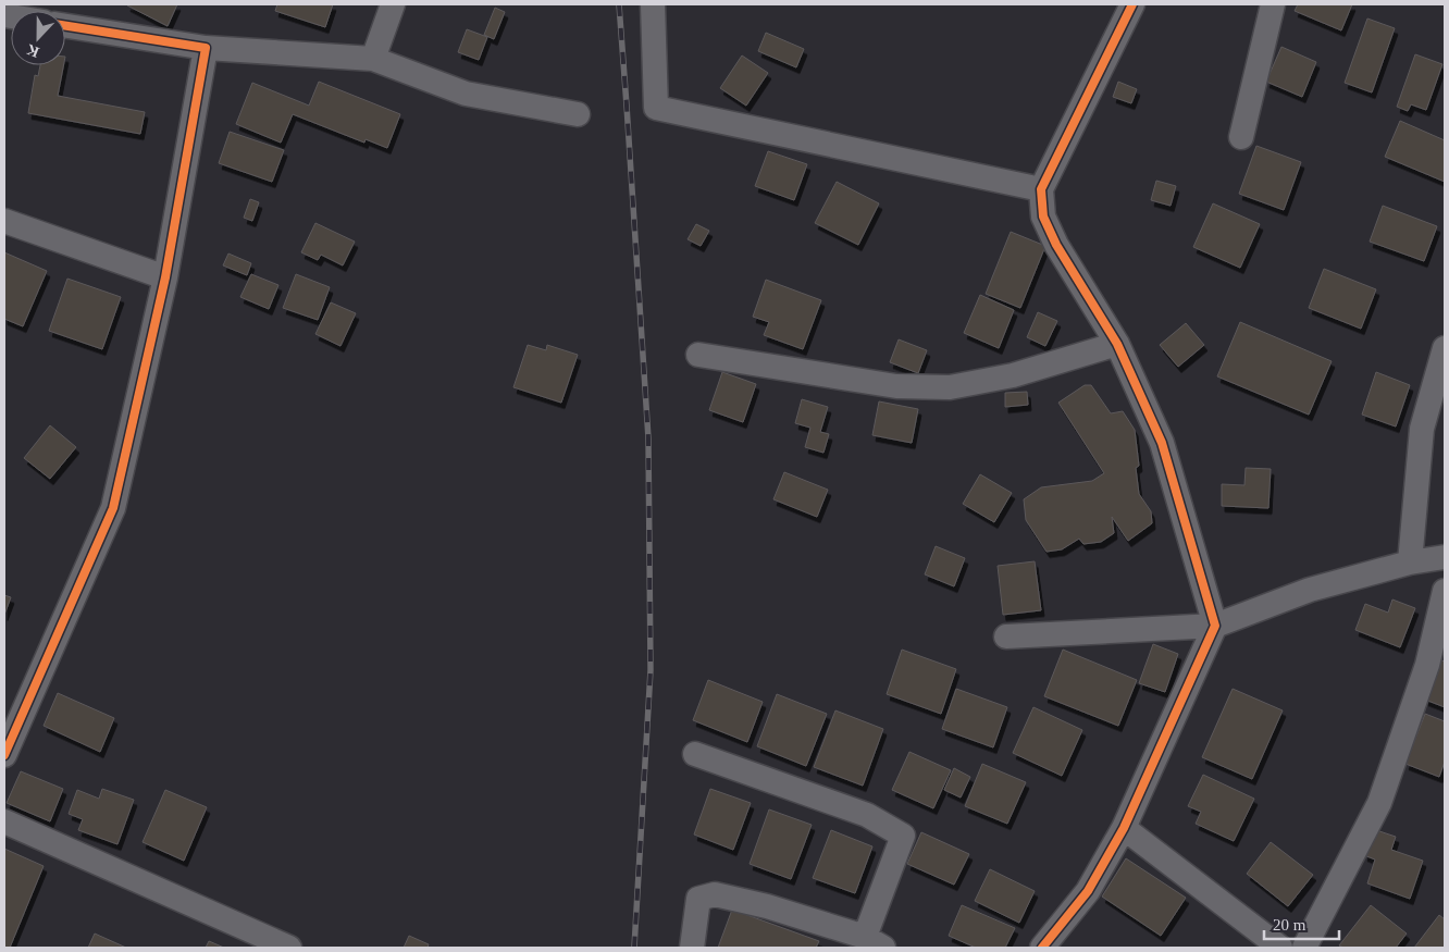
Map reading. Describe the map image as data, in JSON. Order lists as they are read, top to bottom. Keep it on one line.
{"scale_bar":"20 m","north":"bottom"}
